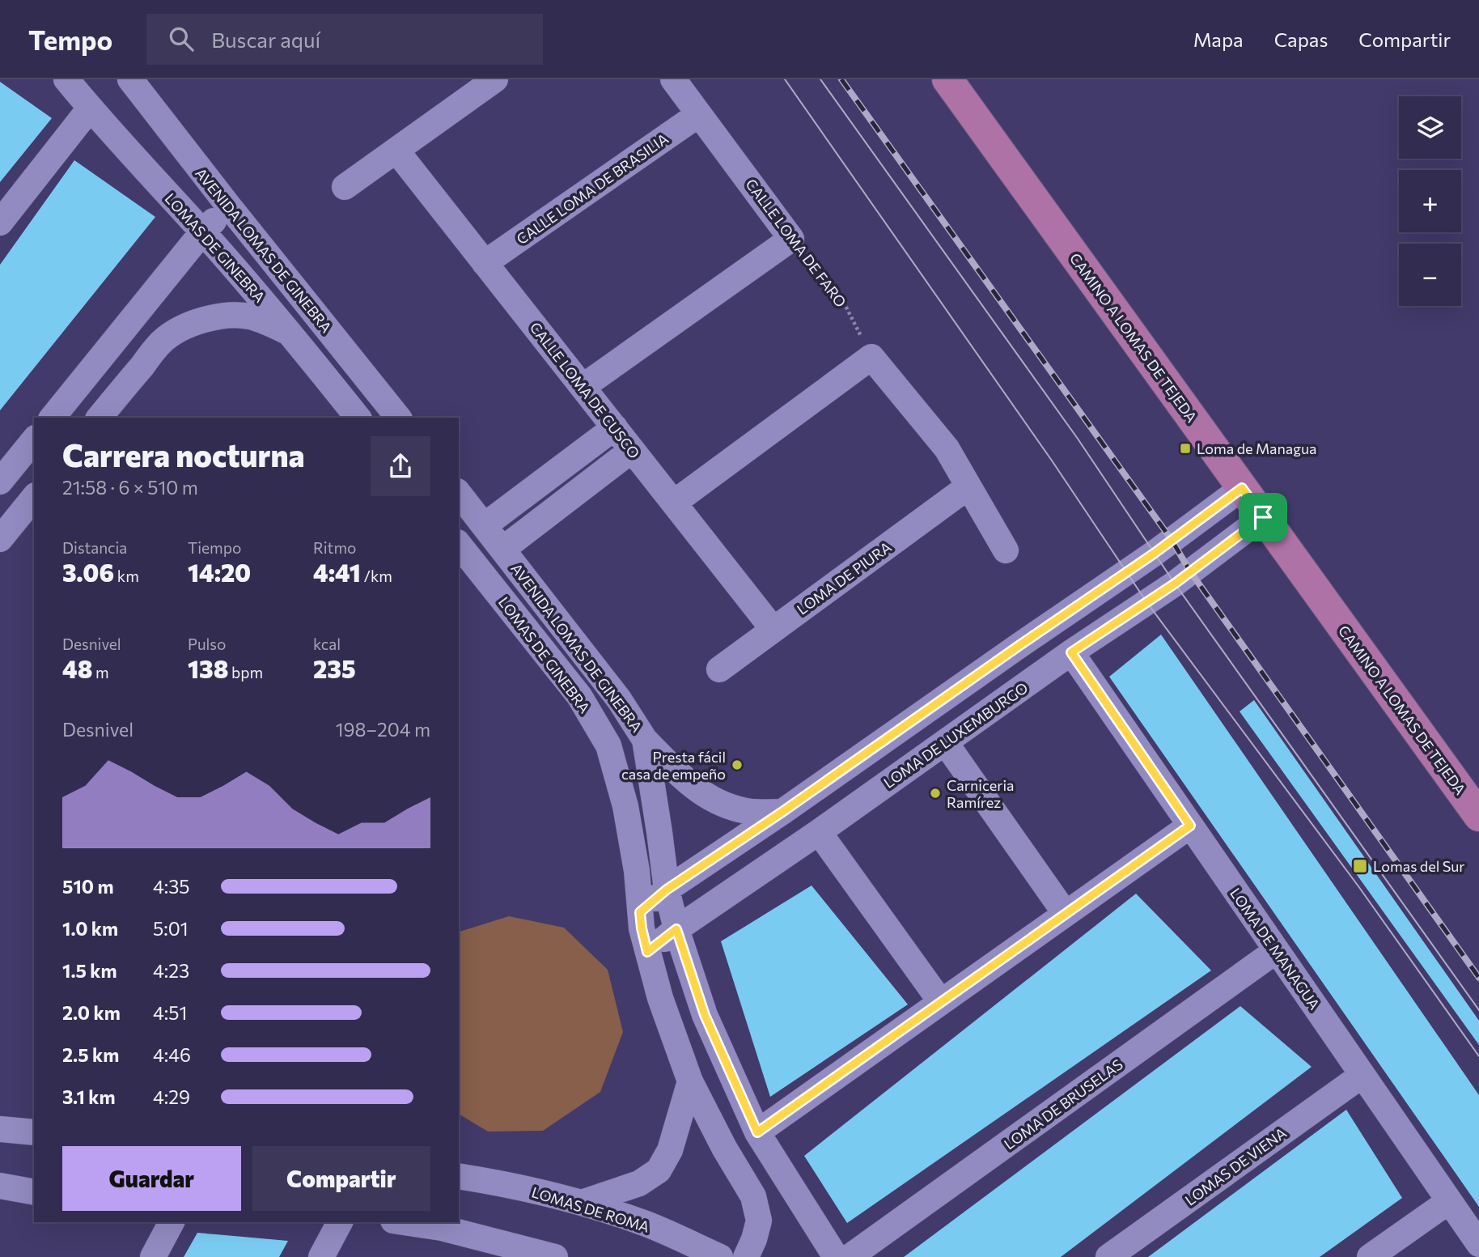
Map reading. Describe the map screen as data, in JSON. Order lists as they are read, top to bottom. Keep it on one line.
{"streets":{"main road":["CAMINO A LOMAS DE TEJEDA"],"street":["CALLE LOMA DE BRASILIA","CALLE LOMA DE FARO","LOMAS DE GINEBRA","AVENIDA LOMAS DE GINEBRA","CALLE LOMA DE CUSCO","LOMA DE PIURA","LOMA DE LUXEMBURGO","LOMA DE MANAGUA","LOMA DE BRUSELAS","LOMAS DE VIENA","LOMAS DE ROMA"]},"crossings":[["CALLE LOMA DE BRASILIA","CALLE LOMA DE FARO"],["CALLE LOMA DE BRASILIA","CALLE LOMA DE CUSCO"],["LOMAS DE GINEBRA","LOMA DE LUXEMBURGO"],["AVENIDA LOMAS DE GINEBRA","LOMA DE LUXEMBURGO"],["CAMINO A LOMAS DE TEJEDA","LOMA DE LUXEMBURGO"],["CALLE LOMA DE CUSCO","LOMA DE PIURA"],["LOMA DE LUXEMBURGO","LOMA DE MANAGUA"],["LOMA DE MANAGUA","LOMA DE BRUSELAS"],["LOMA DE MANAGUA","LOMAS DE VIENA"]],"places":{"transit":["Loma de Managua","Lomas del Sur"],"other":["Presta fácil casa de empeño","Carniceria Ramírez"]},"page":{"header":"Tempo","search":"Buscar aquí","nav":["Mapa","Capas","Compartir"],"map_buttons":["+","−"],"heading":["Carrera nocturna","21:58 · 6 × 510 m"],"stats":[["Distancia","3.06 km"],["Tiempo","14:20"],["Ritmo","4:41 /km"],["Desnivel","48 m"],["Pulso","138 bpm"],["kcal","235"]],"chart":["Desnivel","198–204 m"],"list":[{"name":"510 m","note":"4:35"},{"name":"1.0 km","note":"5:01"},{"name":"1.5 km","note":"4:23"},{"name":"2.0 km","note":"4:51"},{"name":"2.5 km","note":"4:46"},{"name":"3.1 km","note":"4:29"}],"buttons":["Guardar","Compartir"]}}
